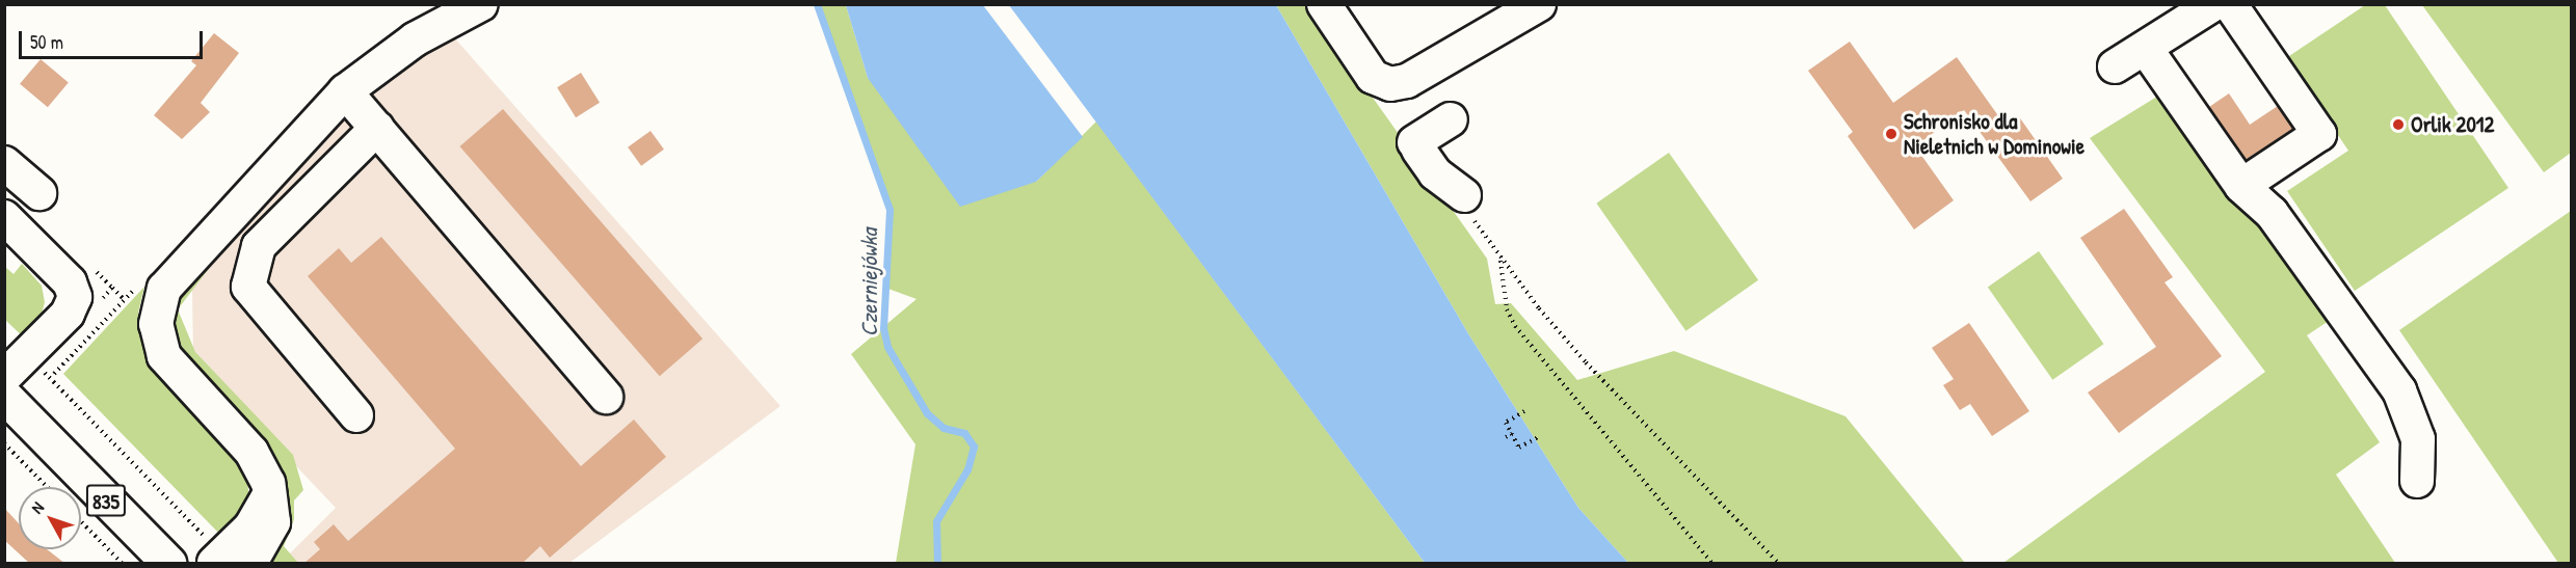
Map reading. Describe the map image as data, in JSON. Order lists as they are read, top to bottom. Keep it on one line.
{"streets":{"main road":["835"]},"water":["Czerniejówka"],"places":["Orlik 2012","Schronisko dla Nieletnich w Dominowie"],"scale_bar":"50 m","north":"top left"}
